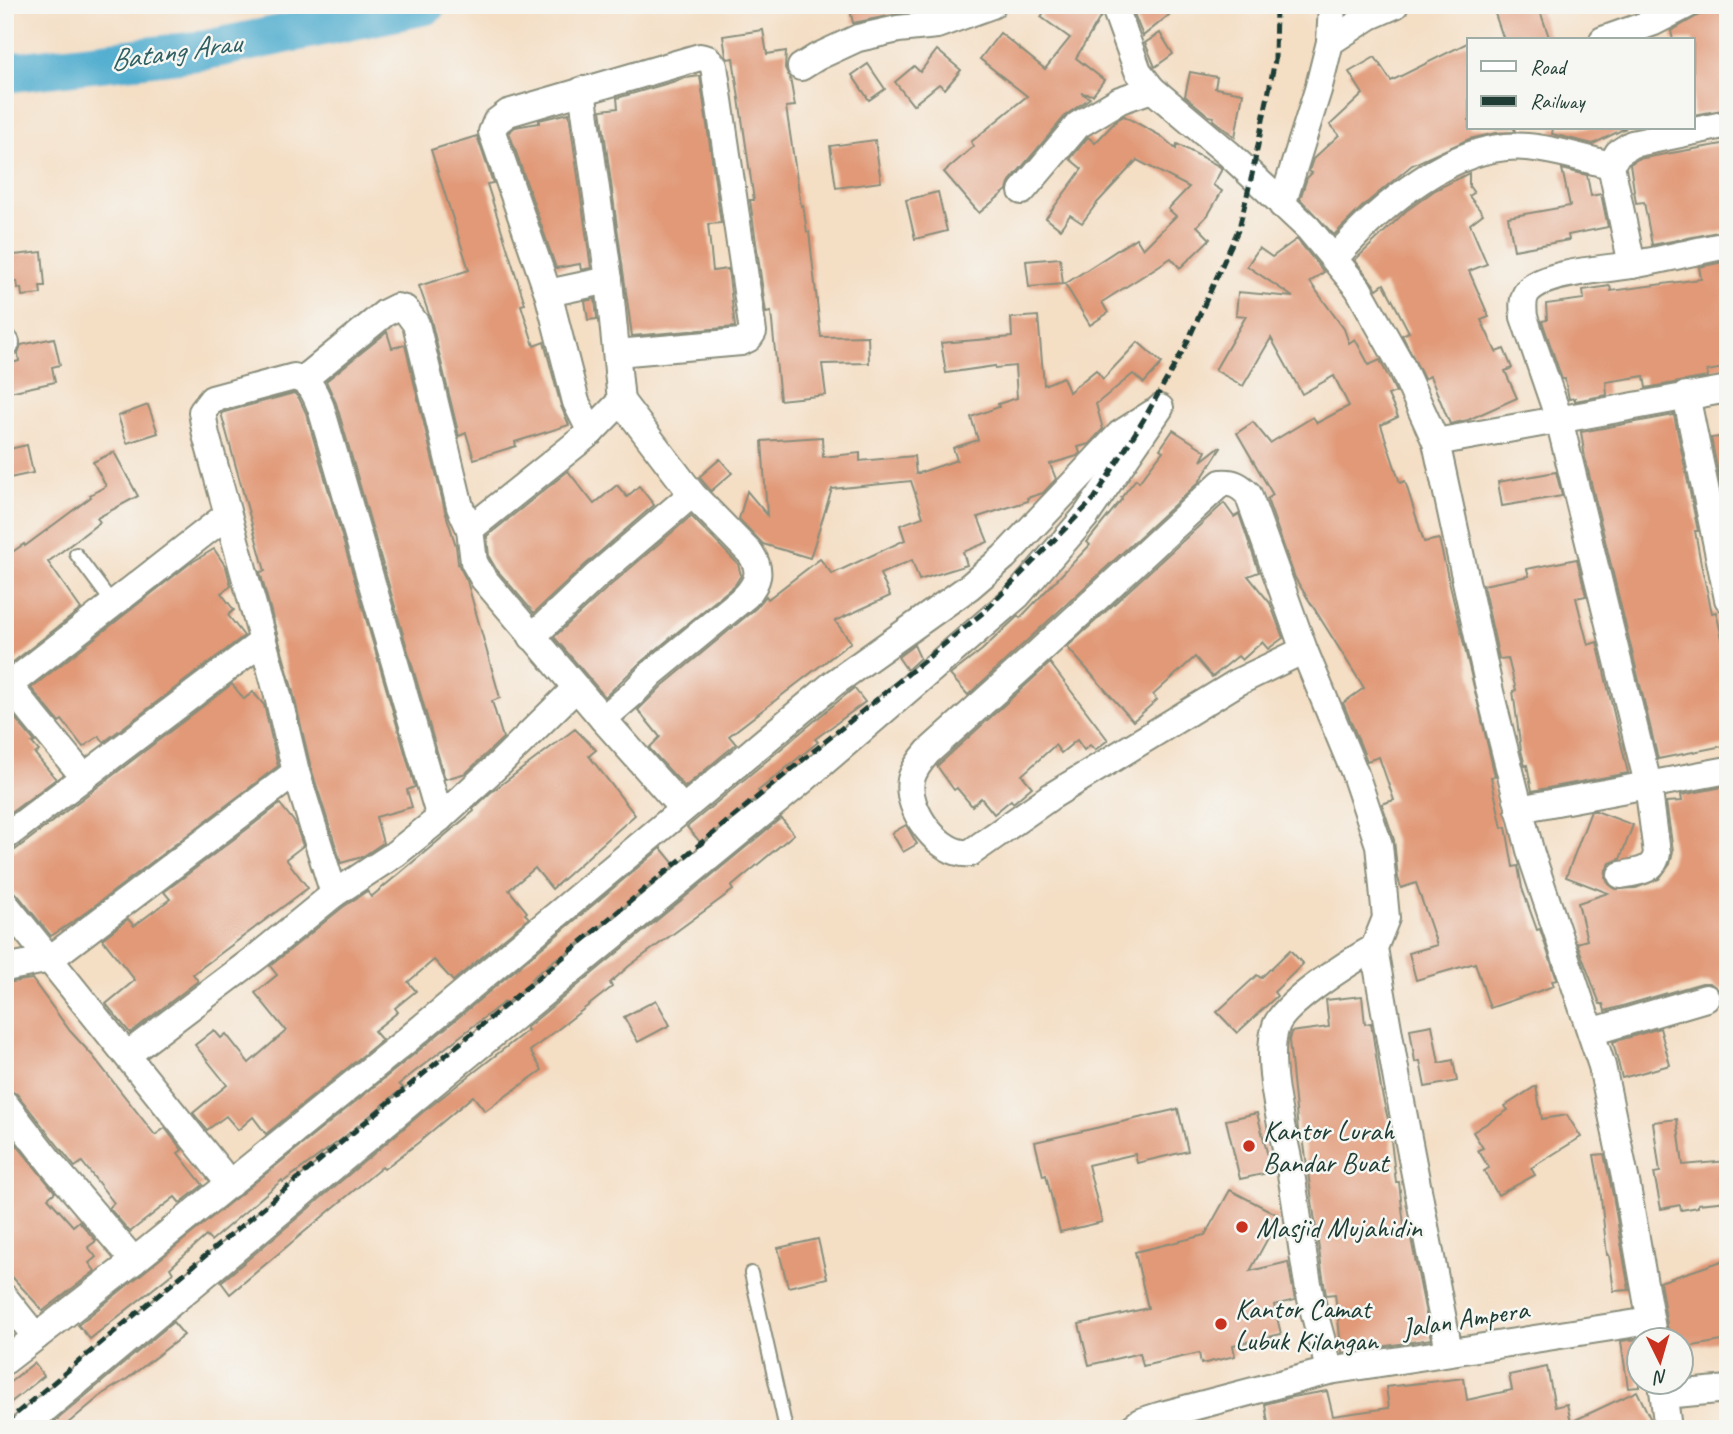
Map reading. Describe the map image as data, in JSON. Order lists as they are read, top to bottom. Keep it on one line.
{"streets":{"street":["Jalan Ampera"]},"water":["Batang Arau"],"places":["Kantor Lurah Bandar Buat","Masjid Mujahidin","Kantor Camat Lubuk Kilangan"],"legend":["Road","Railway"],"north":"bottom"}
